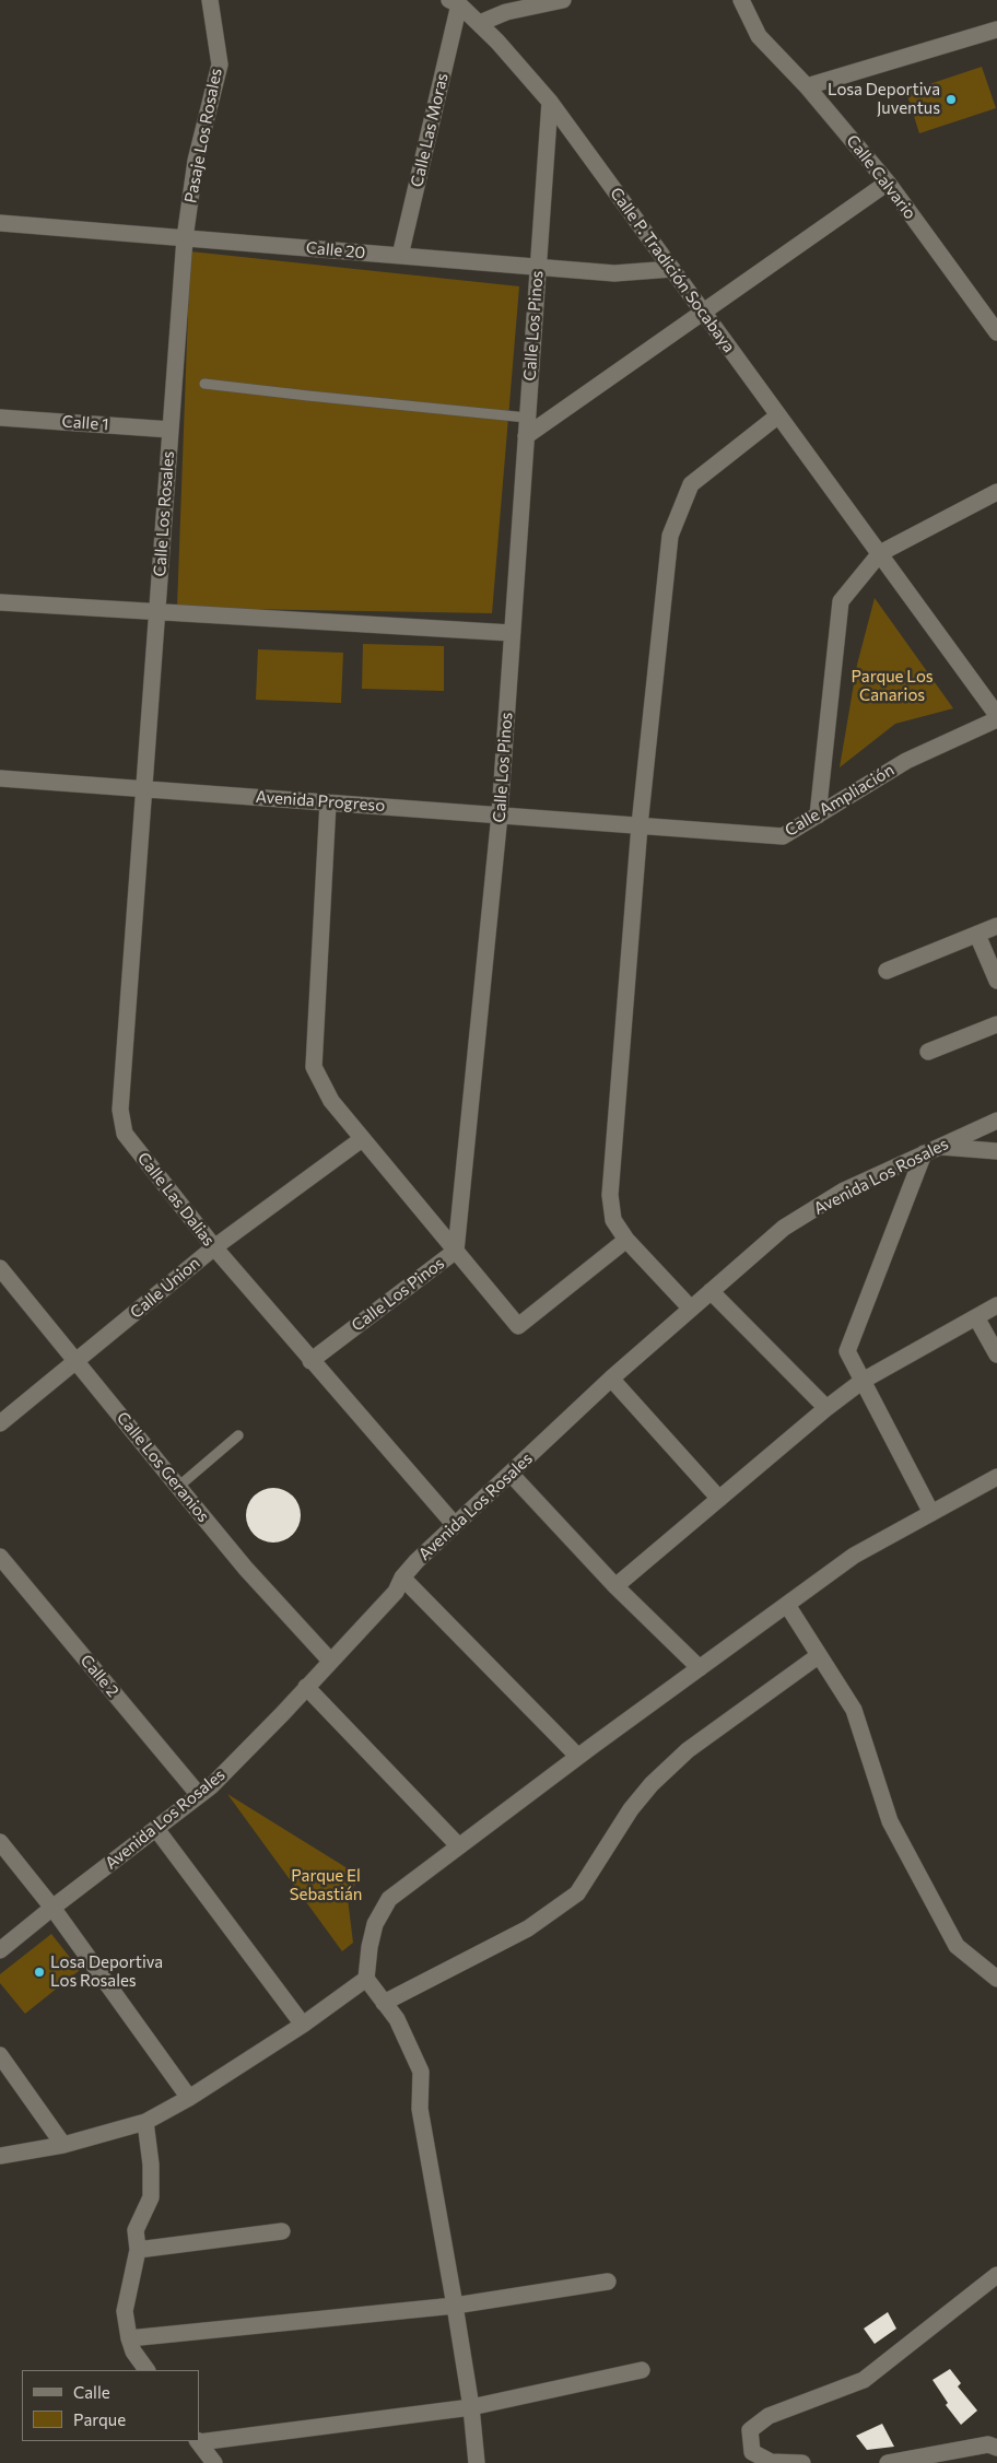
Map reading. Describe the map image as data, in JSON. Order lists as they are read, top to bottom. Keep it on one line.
{"streets":{"street":["Calle Las Moras","Pasaje Los Rosales","Calle Calvario","Calle 20","Calle P. Tradición Socabaya","Calle Los Pinos","Calle 1","Calle Los Rosales","Calle Ampliación","Avenida Progreso","Avenida Los Rosales","Calle Las Dalias","Calle Union","Calle Los Geranios","Calle 2"]},"crossings":[["Calle Las Moras","Calle 20"],["Calle Las Moras","Calle P. Tradición Socabaya"],["Pasaje Los Rosales","Calle 20"],["Pasaje Los Rosales","Calle Los Rosales"],["Calle 20","Calle P. Tradición Socabaya"],["Calle 20","Calle Los Pinos"],["Calle 20","Calle Los Rosales"],["Calle P. Tradición Socabaya","Calle Los Pinos"],["Calle Los Pinos","Avenida Progreso"],["Calle Los Pinos","Calle Las Dalias"],["Calle 1","Calle Los Rosales"],["Calle Los Rosales","Avenida Progreso"],["Calle Los Rosales","Calle Las Dalias"],["Calle Ampliación","Avenida Progreso"],["Avenida Progreso","Calle Las Dalias"],["Avenida Los Rosales","Calle Las Dalias"],["Avenida Los Rosales","Calle Los Geranios"],["Avenida Los Rosales","Calle 2"],["Calle Las Dalias","Calle Union"],["Calle Union","Calle Los Geranios"]],"parks":["Parque Los Canarios","Parque El Sebastián"],"places":["Losa Deportiva Juventus","Losa Deportiva Los Rosales"],"legend":["Calle","Parque"]}
